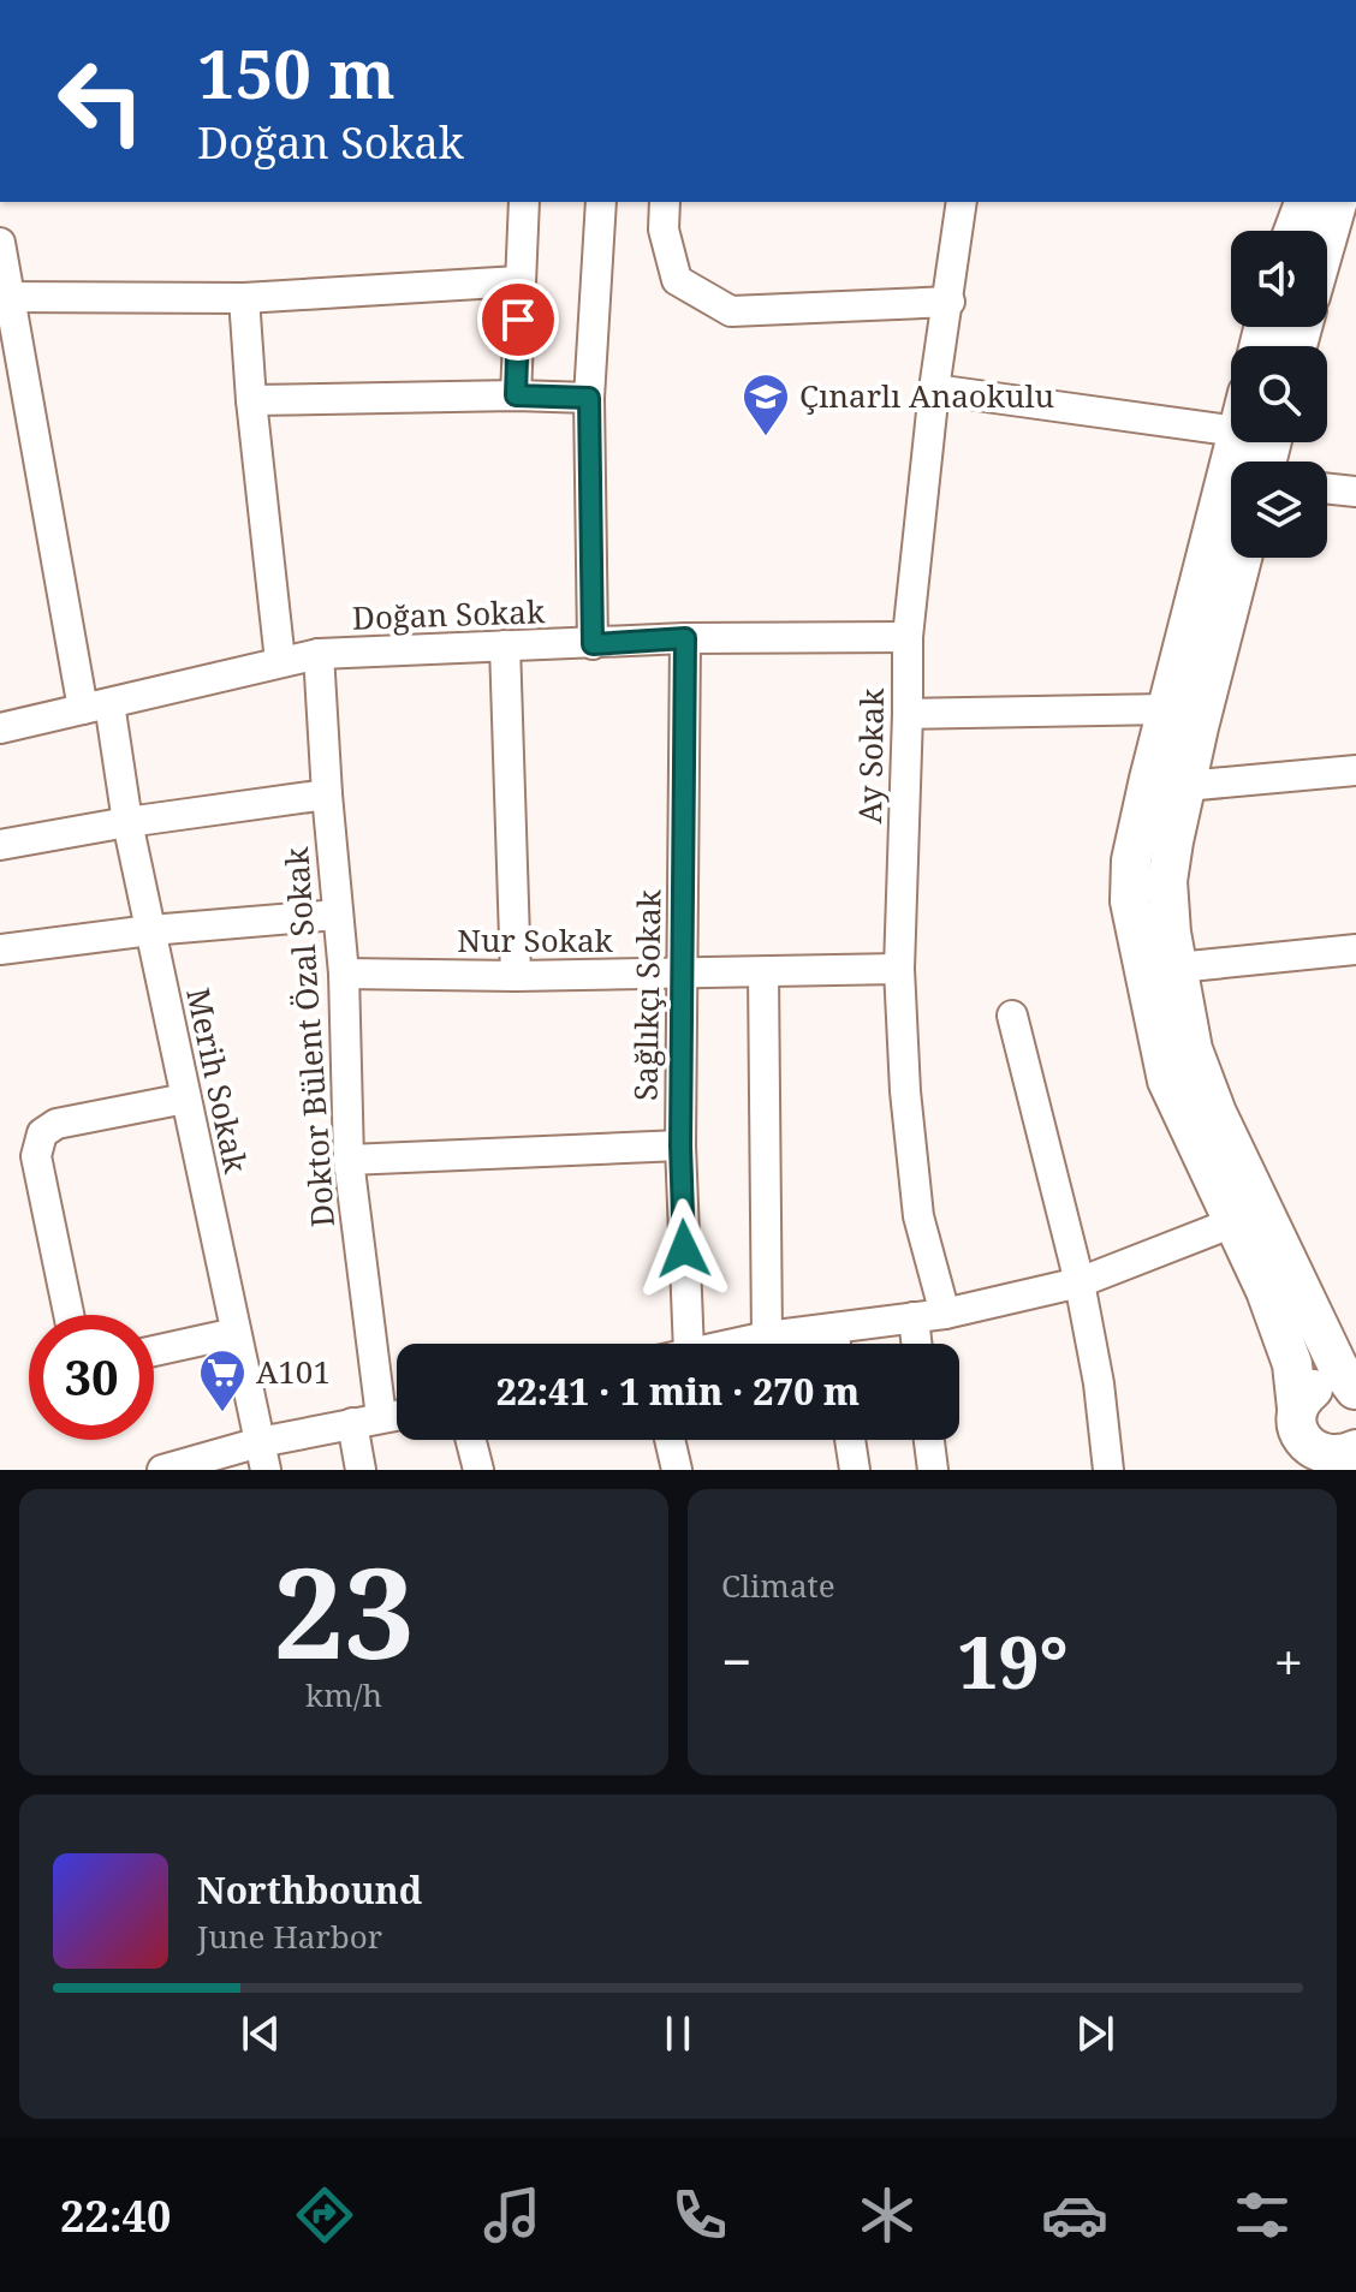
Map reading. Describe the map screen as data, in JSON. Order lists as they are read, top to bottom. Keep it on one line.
{"streets":{"street":["Doğan Sokak","Ay Sokak","Nur Sokak","Sağlıkçı Sokak","Doktor Bülent Özal Sokak","Merih Sokak"]},"crossings":[["Doğan Sokak","Ay Sokak"],["Doğan Sokak","Sağlıkçı Sokak"],["Doğan Sokak","Doktor Bülent Özal Sokak"],["Doğan Sokak","Merih Sokak"],["Ay Sokak","Nur Sokak"],["Nur Sokak","Sağlıkçı Sokak"],["Nur Sokak","Doktor Bülent Özal Sokak"]],"places":{"school or university":["Çınarlı Anaokulu"],"supermarket":["A101"]},"page":{"turn":["150 m","Doğan Sokak"],"limit":"30","trip":"22:41 · 1 min · 270 m","tile":[["23","km/h"],"Climate"],"heat":["−","19°","+"],"song":["Northbound","June Harbor"],"tabs":"22:40"}}
